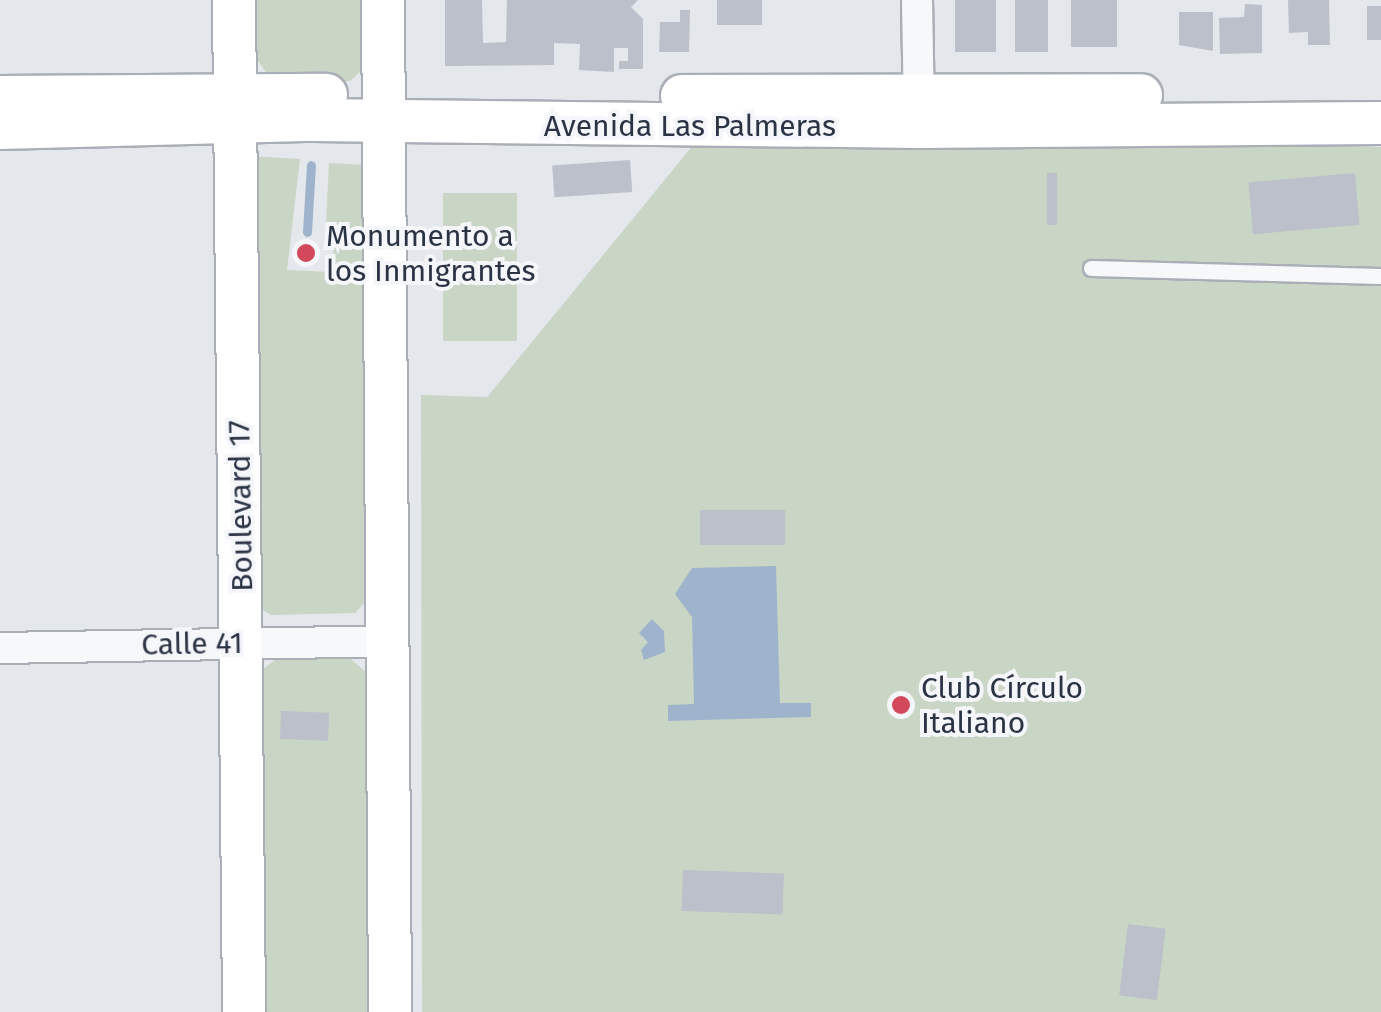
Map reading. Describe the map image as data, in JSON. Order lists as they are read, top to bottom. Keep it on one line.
{"streets":{"main road":["Avenida Las Palmeras","Boulevard 17"],"street":["Calle 41"]},"crossings":[["Avenida Las Palmeras","Boulevard 17"],["Boulevard 17","Calle 41"]],"places":["Monumento a los Inmigrantes","Club Círculo Italiano"]}
